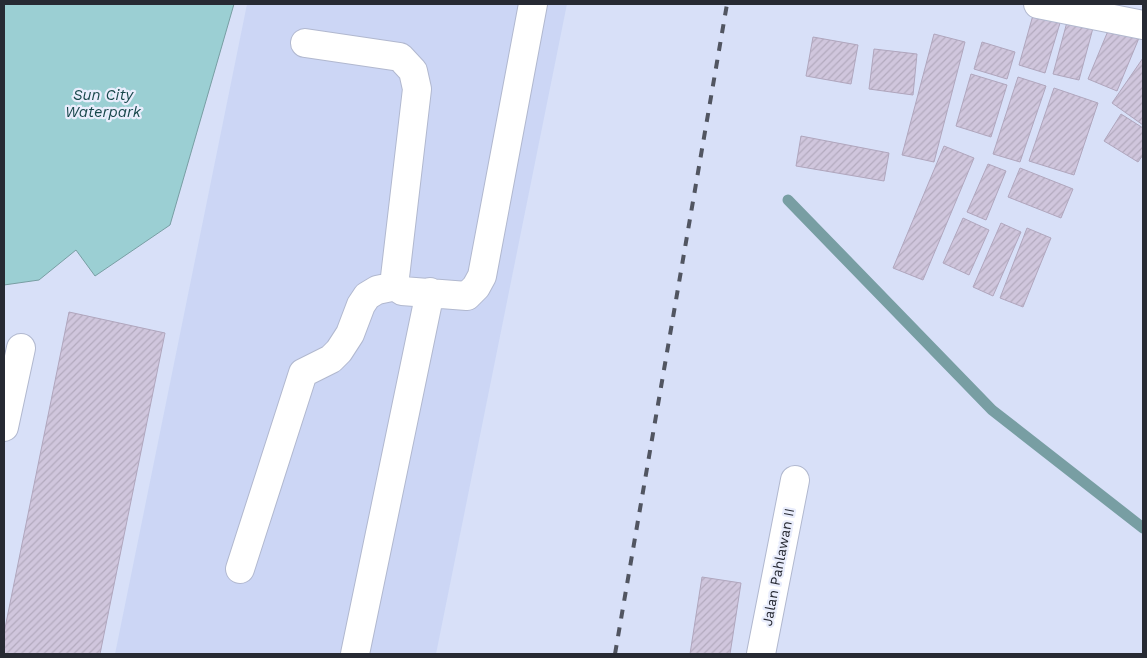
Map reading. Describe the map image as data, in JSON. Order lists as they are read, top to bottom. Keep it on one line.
{"streets":{"street":["Jalan Pahlawan II"]},"water":["Sun City Waterpark"]}
